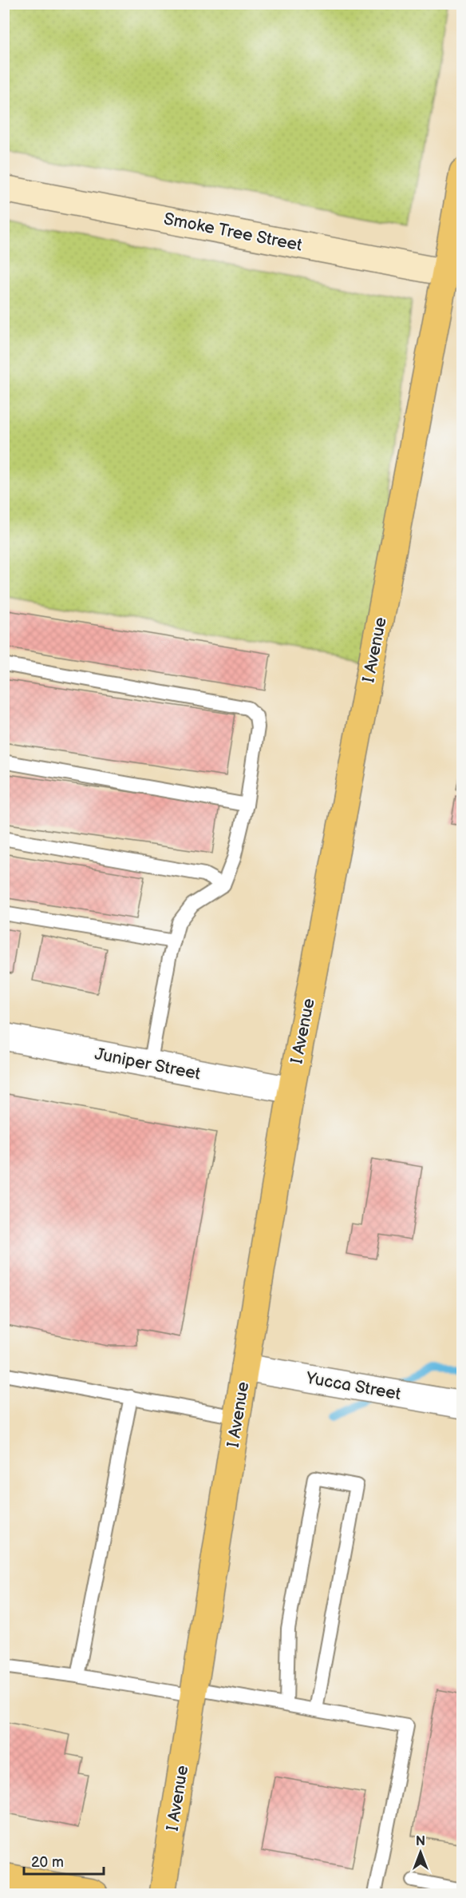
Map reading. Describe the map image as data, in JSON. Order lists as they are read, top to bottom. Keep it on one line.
{"streets":{"main road":["I Avenue"],"street":["Smoke Tree Street","Juniper Street","Yucca Street"]},"crossings":[["Smoke Tree Street","I Avenue"],["I Avenue","Juniper Street"],["I Avenue","Yucca Street"]],"scale_bar":"20 m","north":"top"}
